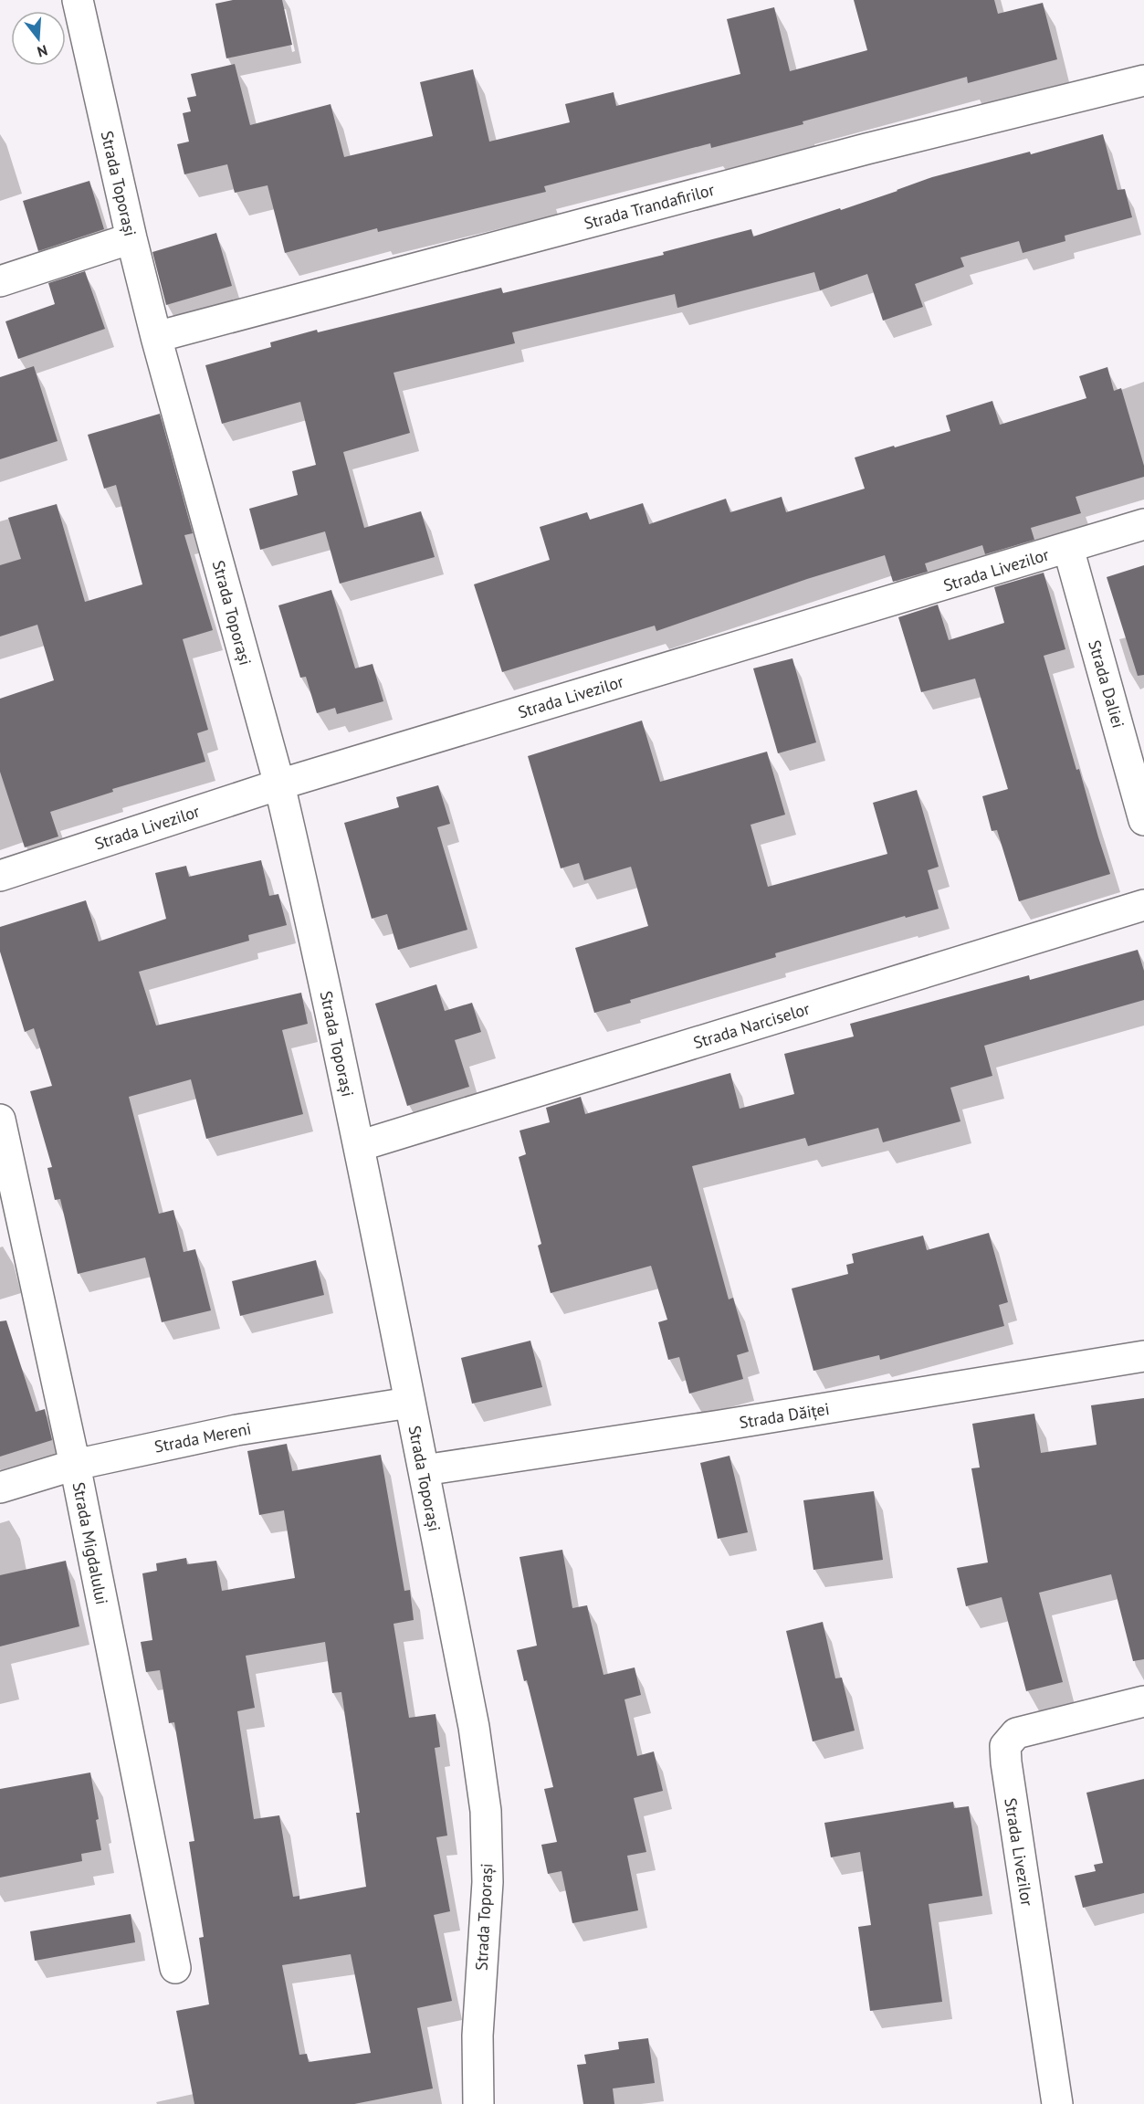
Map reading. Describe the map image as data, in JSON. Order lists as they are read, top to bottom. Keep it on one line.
{"streets":{"street":["Strada Toporași","Strada Trandafirilor","Strada Livezilor","Strada Daliei","Strada Narciselor","Strada Dăiței","Strada Mereni","Strada Migdalului"]},"crossings":[["Strada Toporași","Strada Trandafirilor"],["Strada Toporași","Strada Livezilor"],["Strada Toporași","Strada Narciselor"],["Strada Toporași","Strada Dăiței"],["Strada Toporași","Strada Mereni"],["Strada Livezilor","Strada Daliei"],["Strada Mereni","Strada Migdalului"]],"north":"bottom"}
